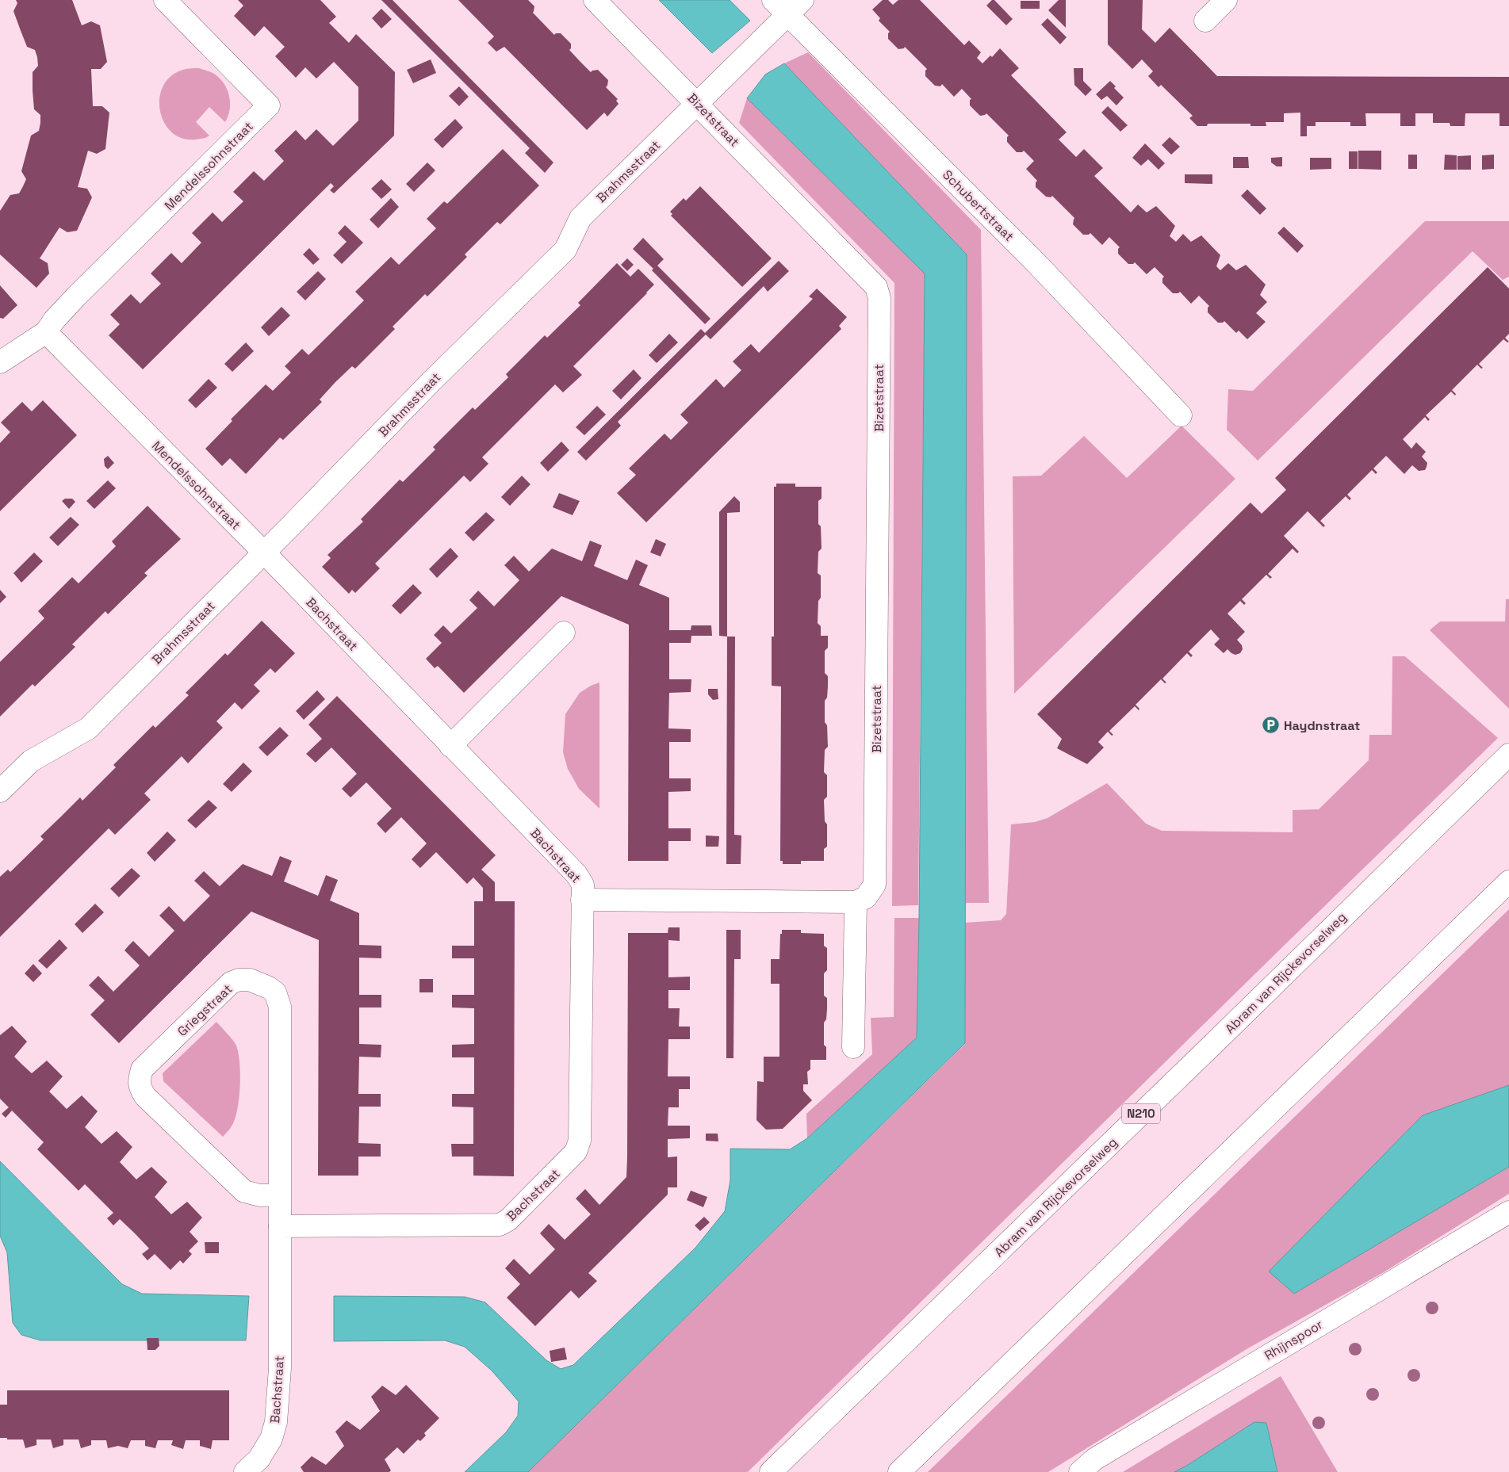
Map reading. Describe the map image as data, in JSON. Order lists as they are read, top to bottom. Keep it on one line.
{"streets":{"main road":["Bizetstraat","Mendelssohnstraat","Brahmsstraat","Schubertstraat","Bachstraat","Abram van Rijckevorselweg","Griegstraat","N210","Rhijnspoor"]},"crossings":[["Bizetstraat","Brahmsstraat"],["Mendelssohnstraat","Brahmsstraat"],["Mendelssohnstraat","Bachstraat"],["Brahmsstraat","Schubertstraat"],["Brahmsstraat","Bachstraat"],["Bachstraat","Griegstraat"]],"places":{"parking":["Haydnstraat"]}}
